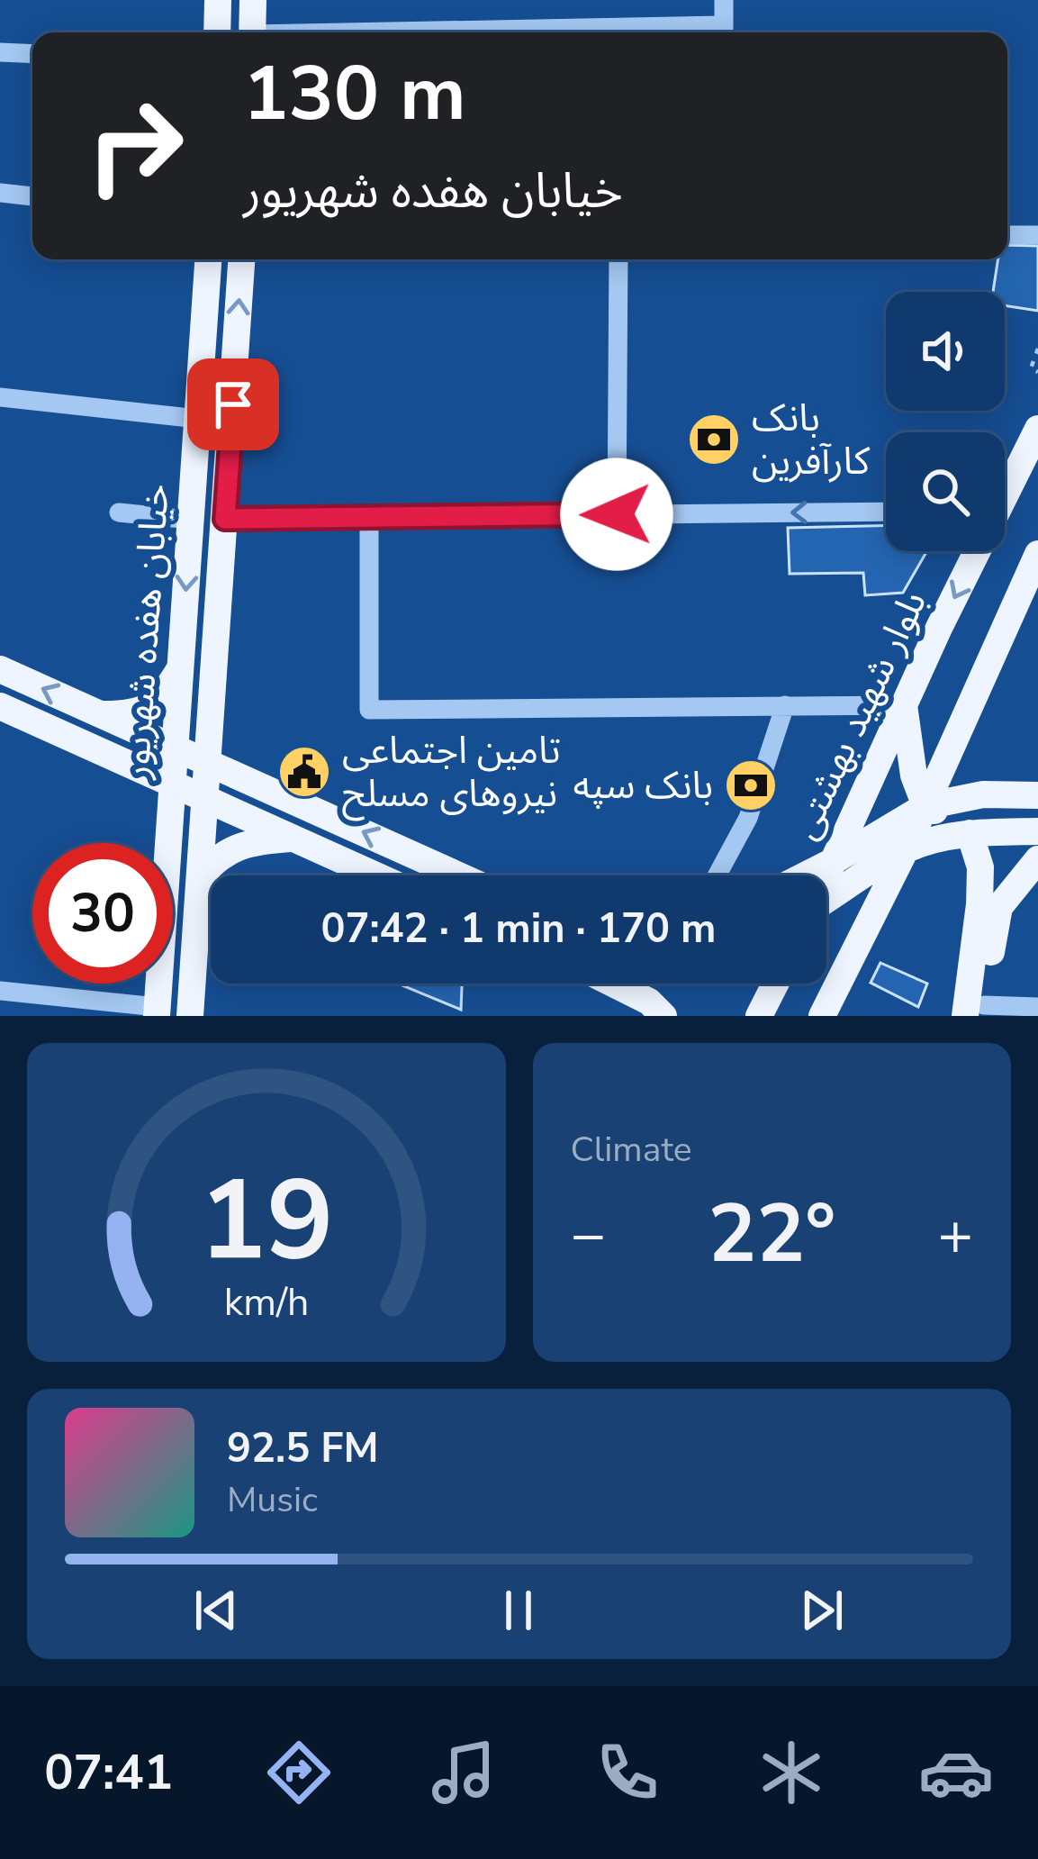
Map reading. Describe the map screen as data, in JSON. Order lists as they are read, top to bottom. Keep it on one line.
{"streets":{"main road":["خیابان هفده شهریور","بلوار شهید بهشتی"]},"places":{"bank":["بانک کارآفرین","بانک سپه"],"public building":["تامین اجتماعی نیروهای مسلح"]},"page":{"turn":["130 m","خیابان هفده شهریور"],"limit":"30","trip":"07:42 · 1 min · 170 m","tile":"Climate","heat":["−","22°","+"],"song":["92.5 FM","Music"],"tabs":"07:41","gauge":["19","km/h"]}}
